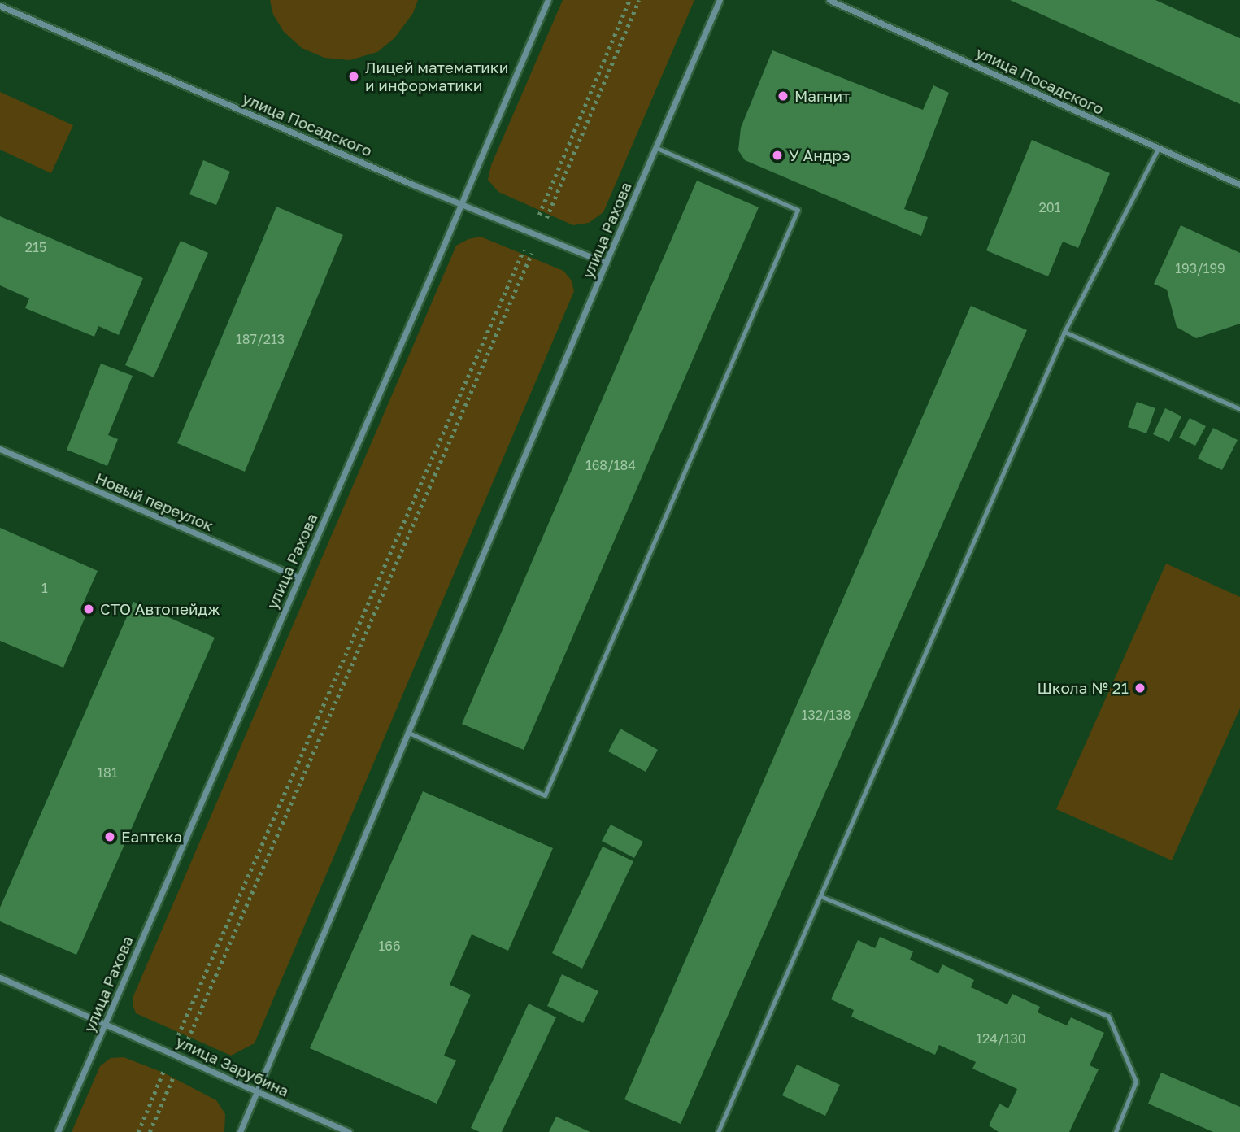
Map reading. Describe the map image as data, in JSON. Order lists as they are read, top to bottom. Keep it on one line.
{"streets":{"street":["улица Посадского","улица Рахова","Новый переулок","улица Зарубина"]},"crossings":[["улица Посадского","улица Рахова"],["улица Рахова","Новый переулок"],["улица Рахова","улица Зарубина"]],"places":["Лицей математики и информатики","Магнит","У Андрэ","СТО Автопейдж","Школа № 21","Еаптека"],"house_numbers":["201","215","193/199","187/213","168/184","1","132/138","181","166","124/130"]}
